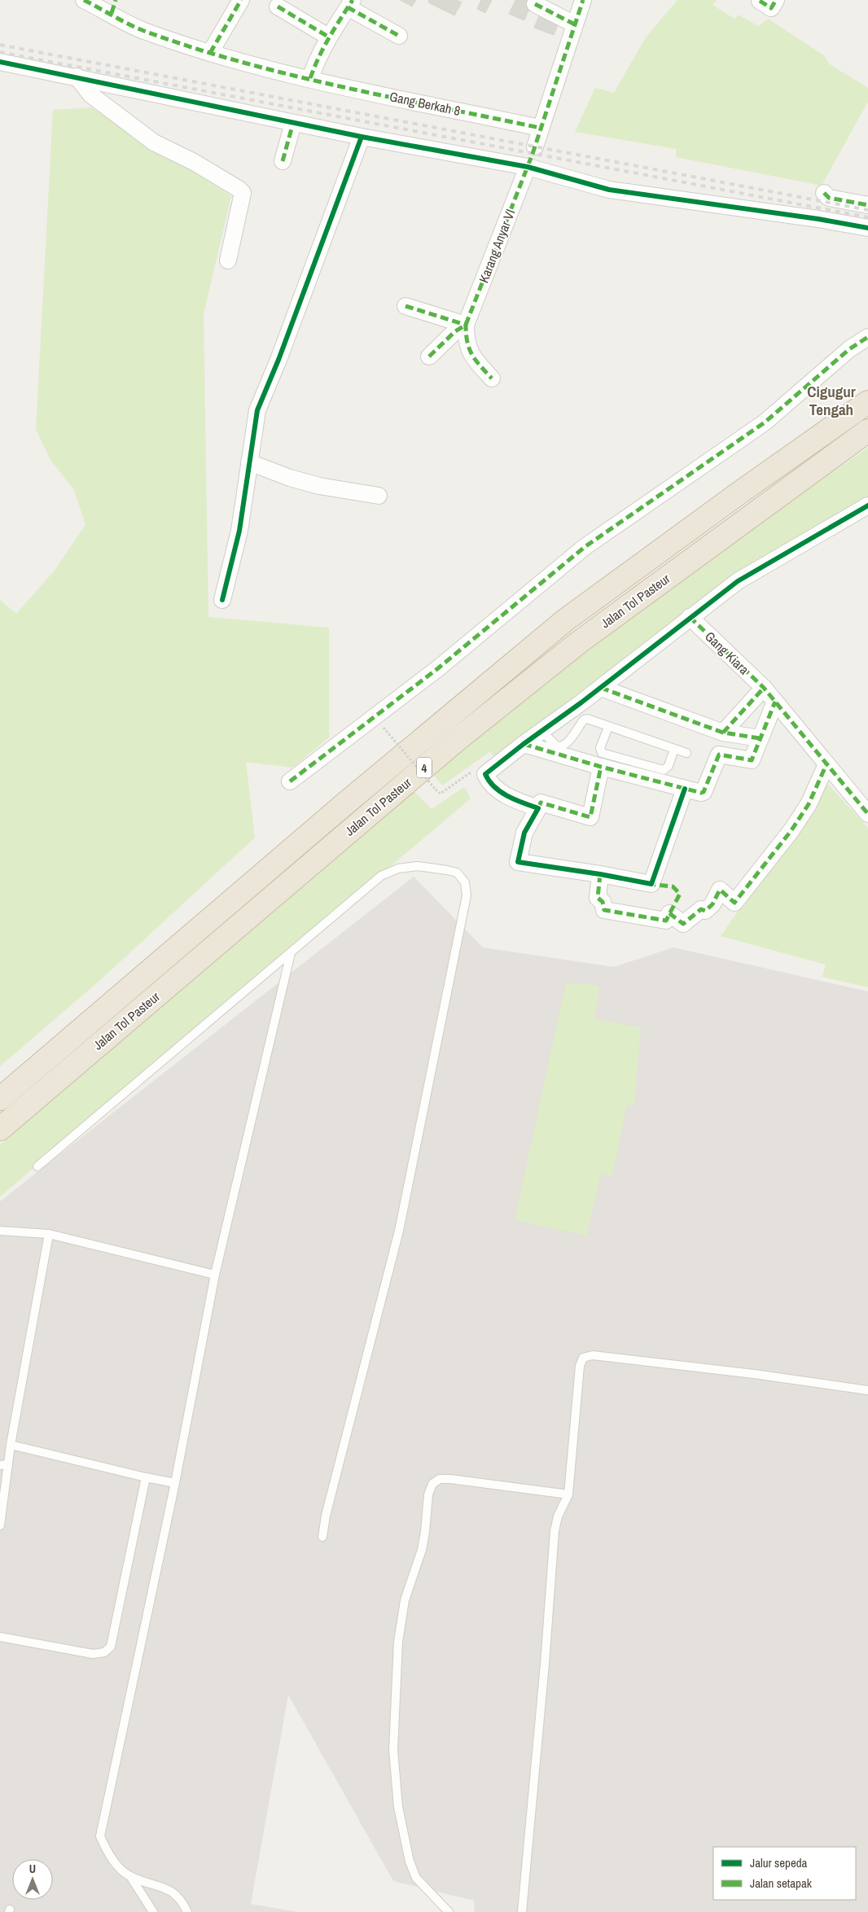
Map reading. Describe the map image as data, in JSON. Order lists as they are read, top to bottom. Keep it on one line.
{"streets":{"highway":["Jalan Tol Pasteur","4"],"street":["Gang Berkah 8","Karang Anyar VI","Gang Kiara"]},"districts":["Cigugur Tengah"],"legend":["Jalur sepeda","Jalan setapak"],"north":"top"}
